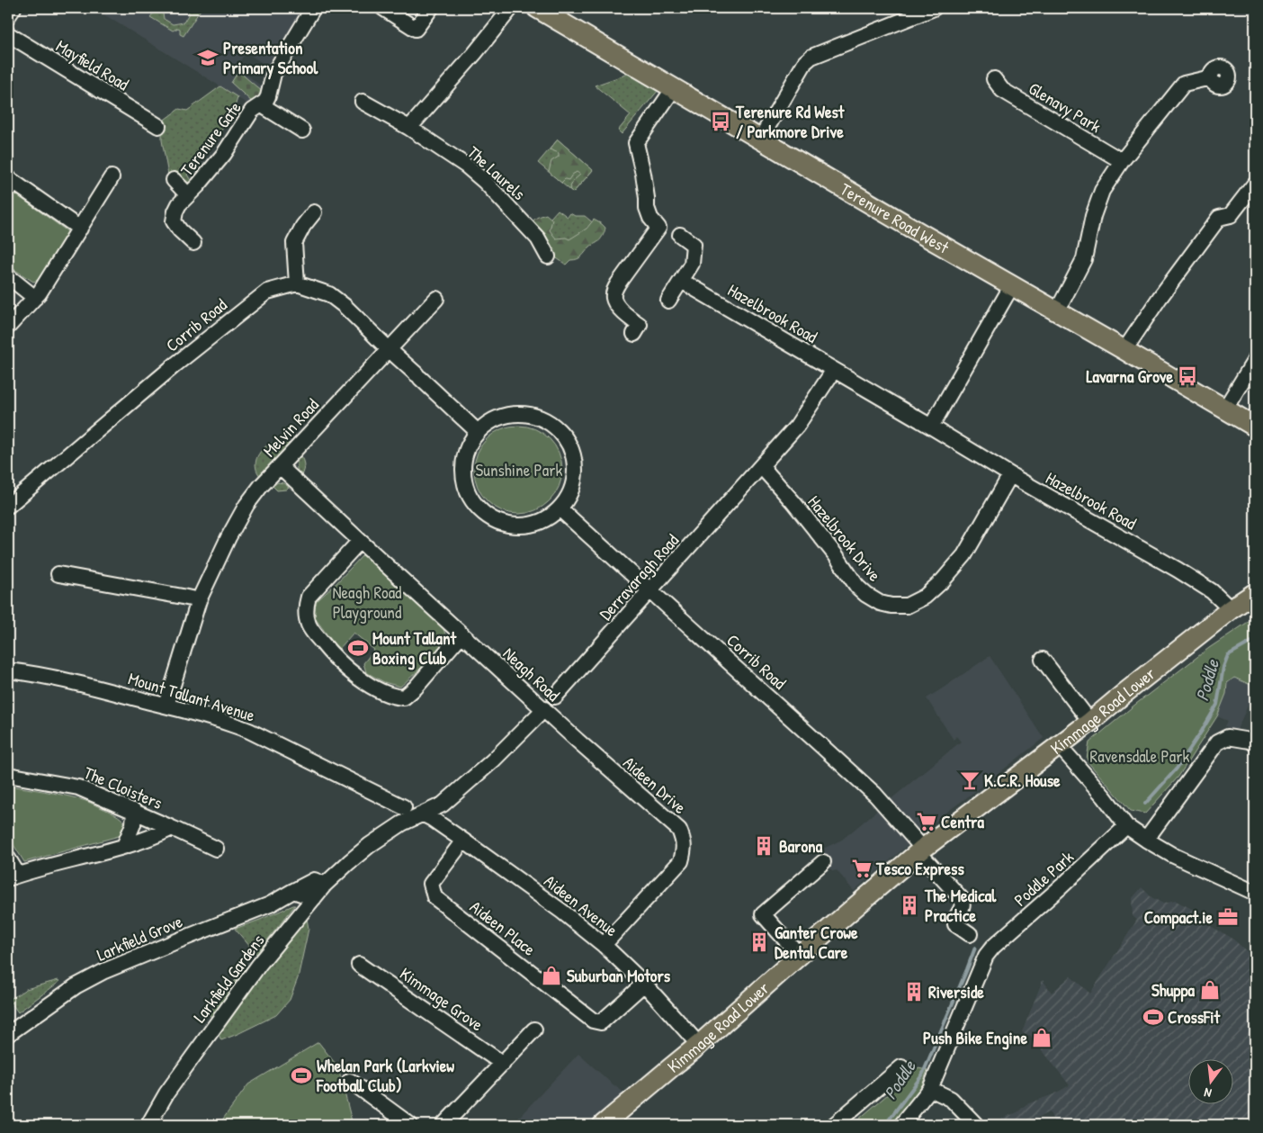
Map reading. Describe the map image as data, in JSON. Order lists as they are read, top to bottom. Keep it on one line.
{"streets":{"main road":["Terenure Road West","Kimmage Road Lower"],"street":["Mayfield Road","Glenavy Park","Terenure Gate","The Laurels","Hazelbrook Road","Corrib Road","Melvin Road","Hazelbrook Drive","Derravaragh Road","Neagh Road","Mount Tallant Avenue","Aideen Drive","The Cloisters","Poddle Park","Aideen Avenue","Aideen Place","Larkfield Grove","Larkfield Gardens","Kimmage Grove"]},"crossings":[["Hazelbrook Road","Hazelbrook Drive"],["Hazelbrook Road","Kimmage Road Lower"],["Corrib Road","Derravaragh Road"],["Corrib Road","Kimmage Road Lower"],["Melvin Road","Neagh Road"],["Melvin Road","Mount Tallant Avenue"],["Hazelbrook Drive","Derravaragh Road"],["Neagh Road","Aideen Drive"],["Kimmage Road Lower","Aideen Avenue"],["Aideen Drive","Aideen Avenue"],["Aideen Avenue","Aideen Place"],["Aideen Avenue","Larkfield Gardens"],["Larkfield Grove","Larkfield Gardens"]],"water":["Poddle"],"parks":["Sunshine Park","Neagh Road Playground","Ravensdale Park"],"places":{"school or university":["Presentation Primary School"],"bus stop":["Terenure Rd West / Parkmore Drive","Lavarna Grove"],"sports":["Mount Tallant Boxing Club","CrossFit","Whelan Park (Larkview Football Club)"],"bar":["K.C.R. House"],"supermarket":["Centra","Tesco Express"],"building":["Barona","The Medical Practice","Ganter Crowe Dental Care","Riverside"],"office":["Compact.ie"],"shop":["Suburban Motors","Shuppa","Push Bike Engine"]},"north":"bottom"}
